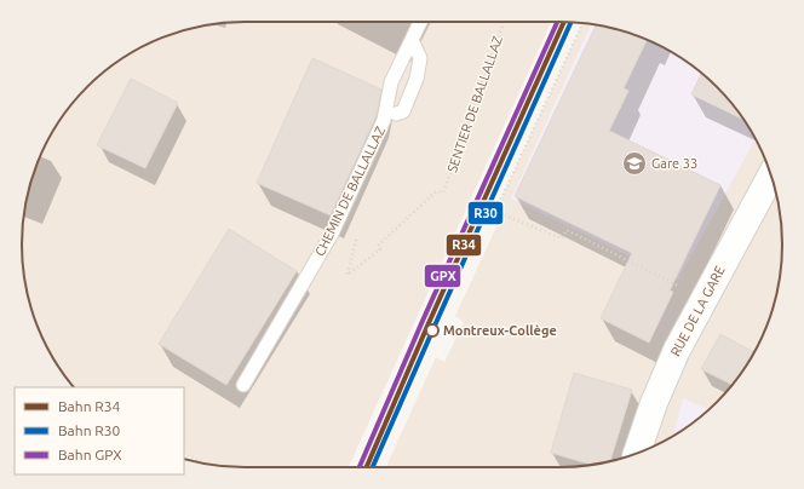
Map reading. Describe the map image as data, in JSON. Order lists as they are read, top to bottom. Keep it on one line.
{"streets":{"street":["RUE DE LA GARE"],"lane":["CHEMIN DE BALLALLAZ"],"path":["SENTIER DE BALLALLAZ"]},"places":{"school or university":["Gare 33"],"other":["Montreux-Collège"]},"lines":["rail line R34","rail line R30","rail line GPX"],"legend":["Bahn R34","Bahn R30","Bahn GPX"]}
